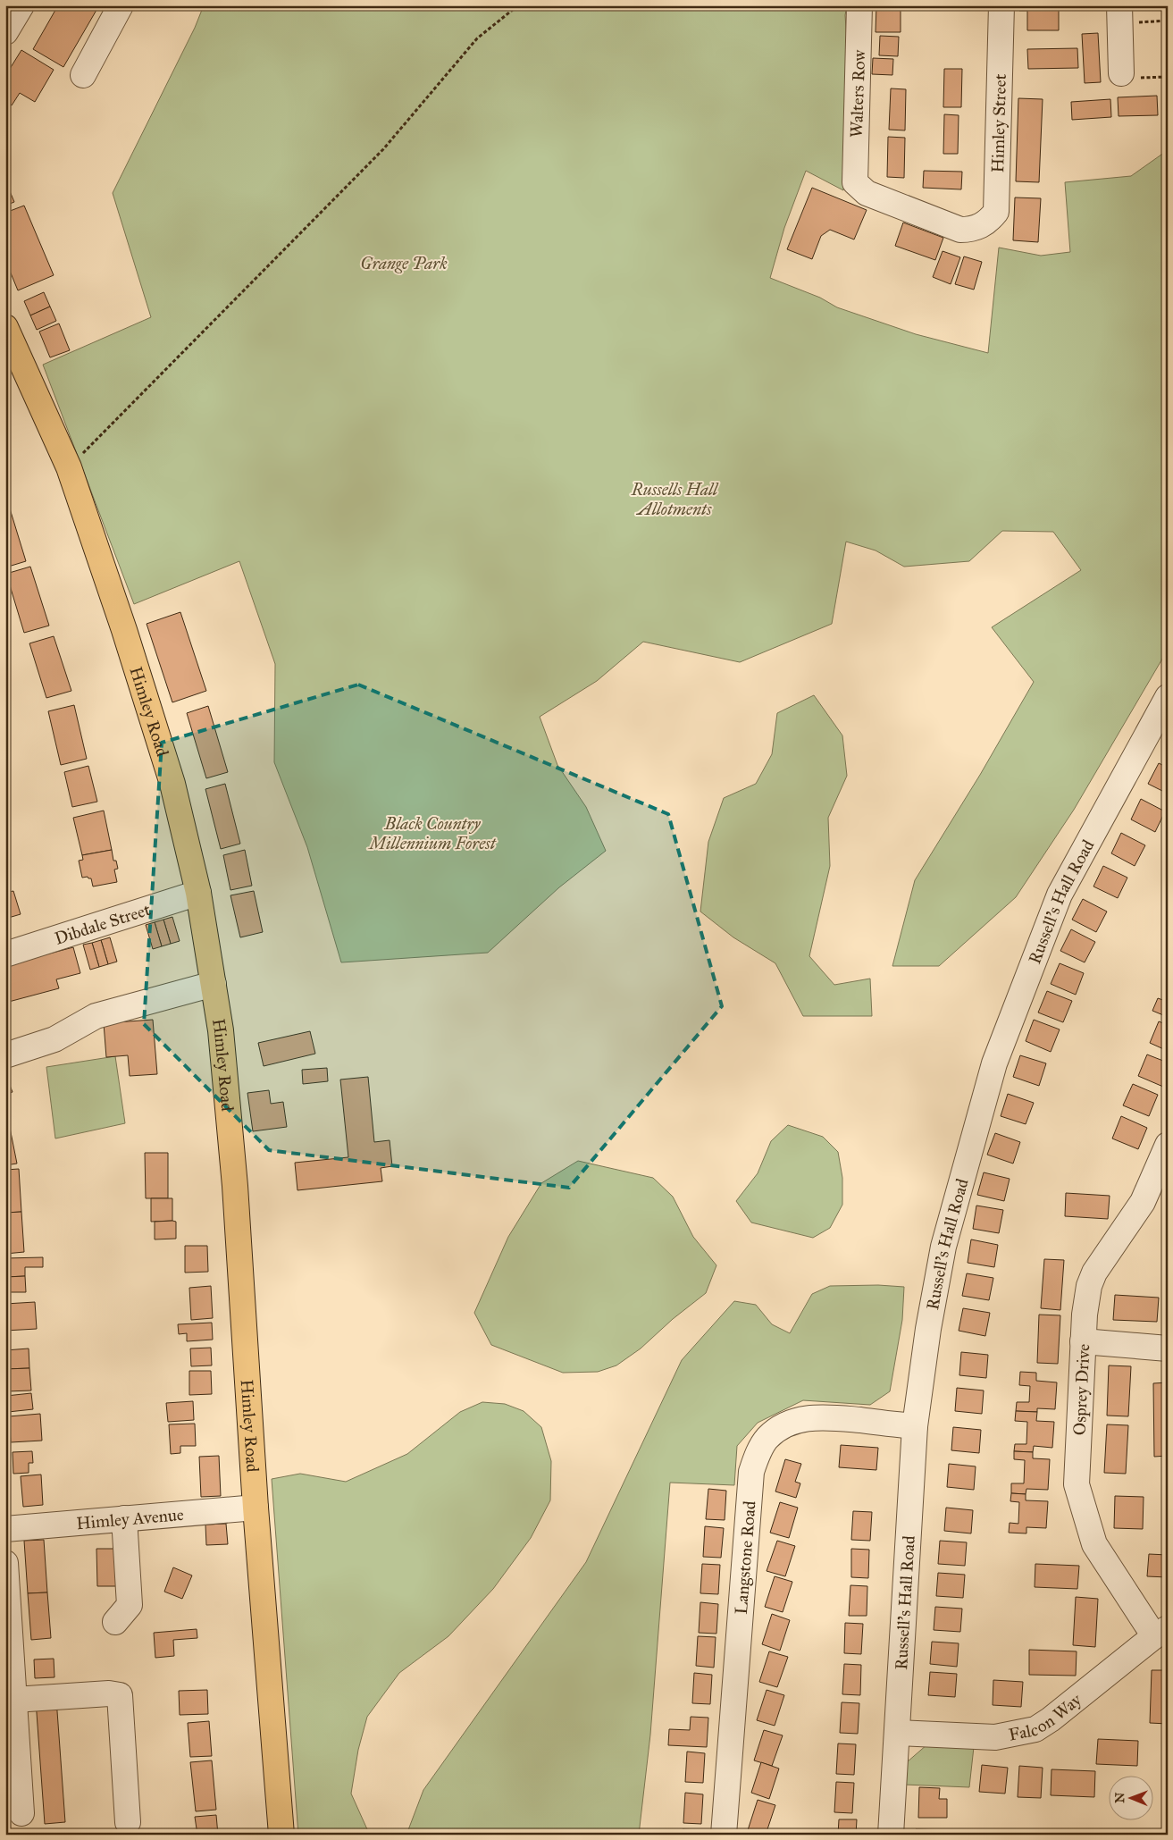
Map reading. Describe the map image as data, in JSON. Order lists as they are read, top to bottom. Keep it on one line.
{"streets":{"main road":["Himley Road"],"street":["Walters Row","Himley Street","Russell's Hall Road","Dibdale Street","Osprey Drive","Himley Avenue","Langstone Road","Falcon Way"]},"crossings":[["Walters Row","Himley Street"],["Himley Road","Dibdale Street"],["Himley Road","Himley Avenue"],["Russell's Hall Road","Langstone Road"],["Russell's Hall Road","Falcon Way"],["Osprey Drive","Falcon Way"]],"parks":["Grange Park","Russells Hall Allotments","Black Country Millennium Forest"],"north":"left"}
